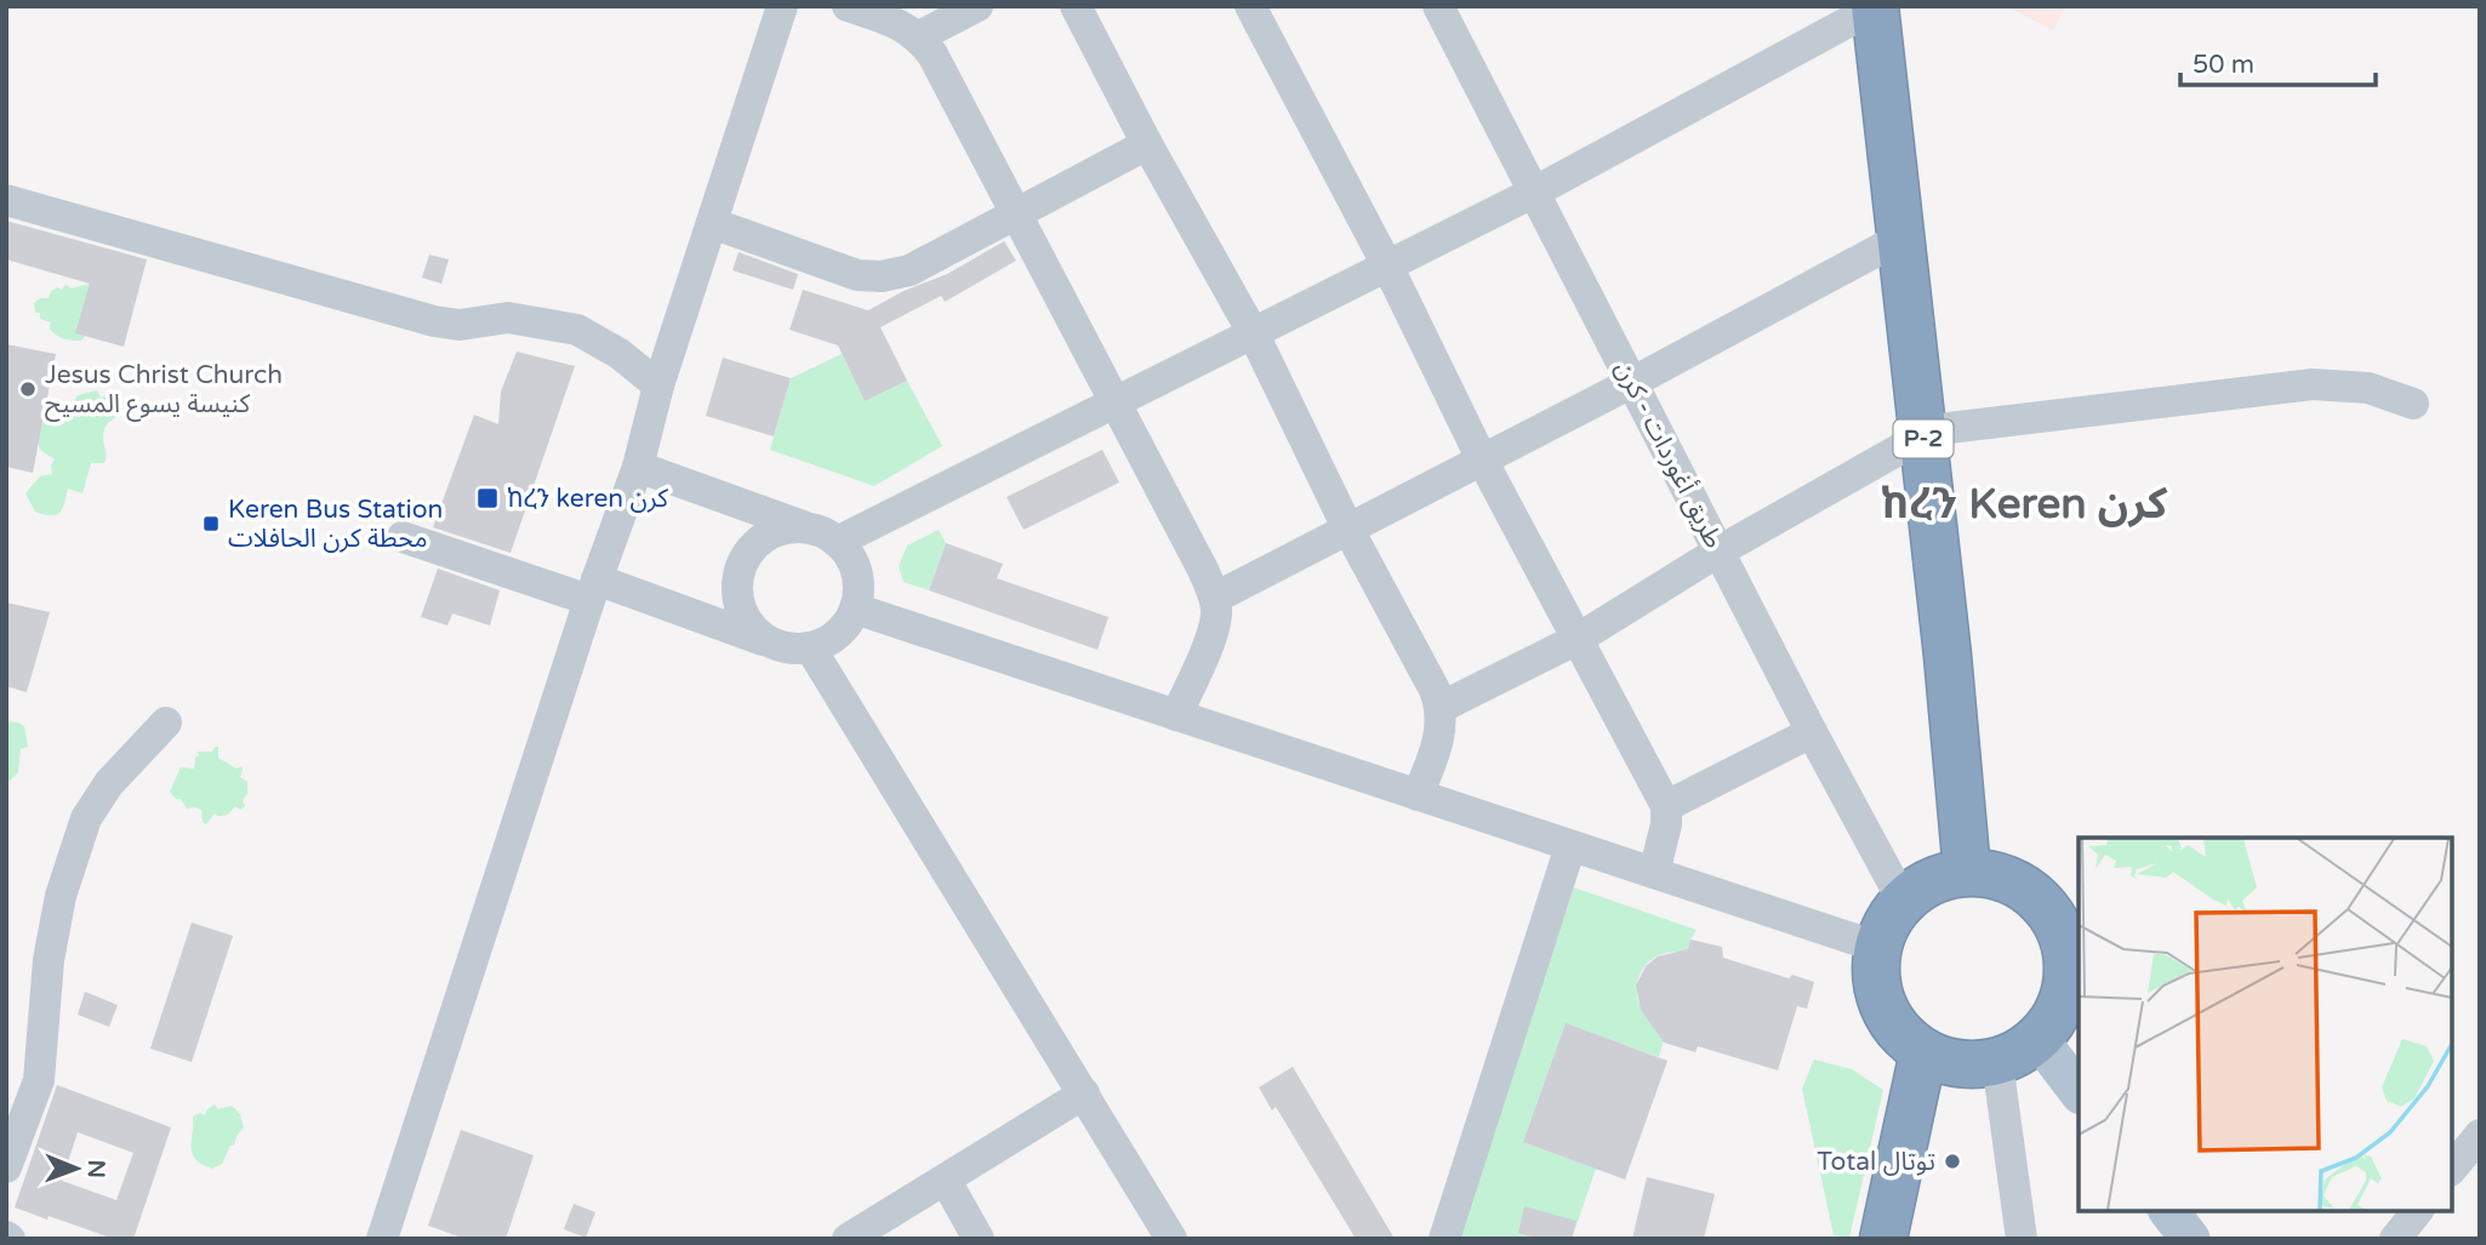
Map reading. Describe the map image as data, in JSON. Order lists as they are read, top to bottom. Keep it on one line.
{"streets":{"highway":["P-2"],"street":["طريق أغوردات - كرن"]},"crossings":[["P-2","طريق أغوردات - كرن"]],"districts":["ከረን Keren كرن"],"places":{"other":["Jesus Christ Church كنيسة يسوع المسيح","Total توتال"],"transit":["ከረን keren كرن","Keren Bus Station محطة كرن الحافلات"]},"scale_bar":"50 m","north":"right"}
